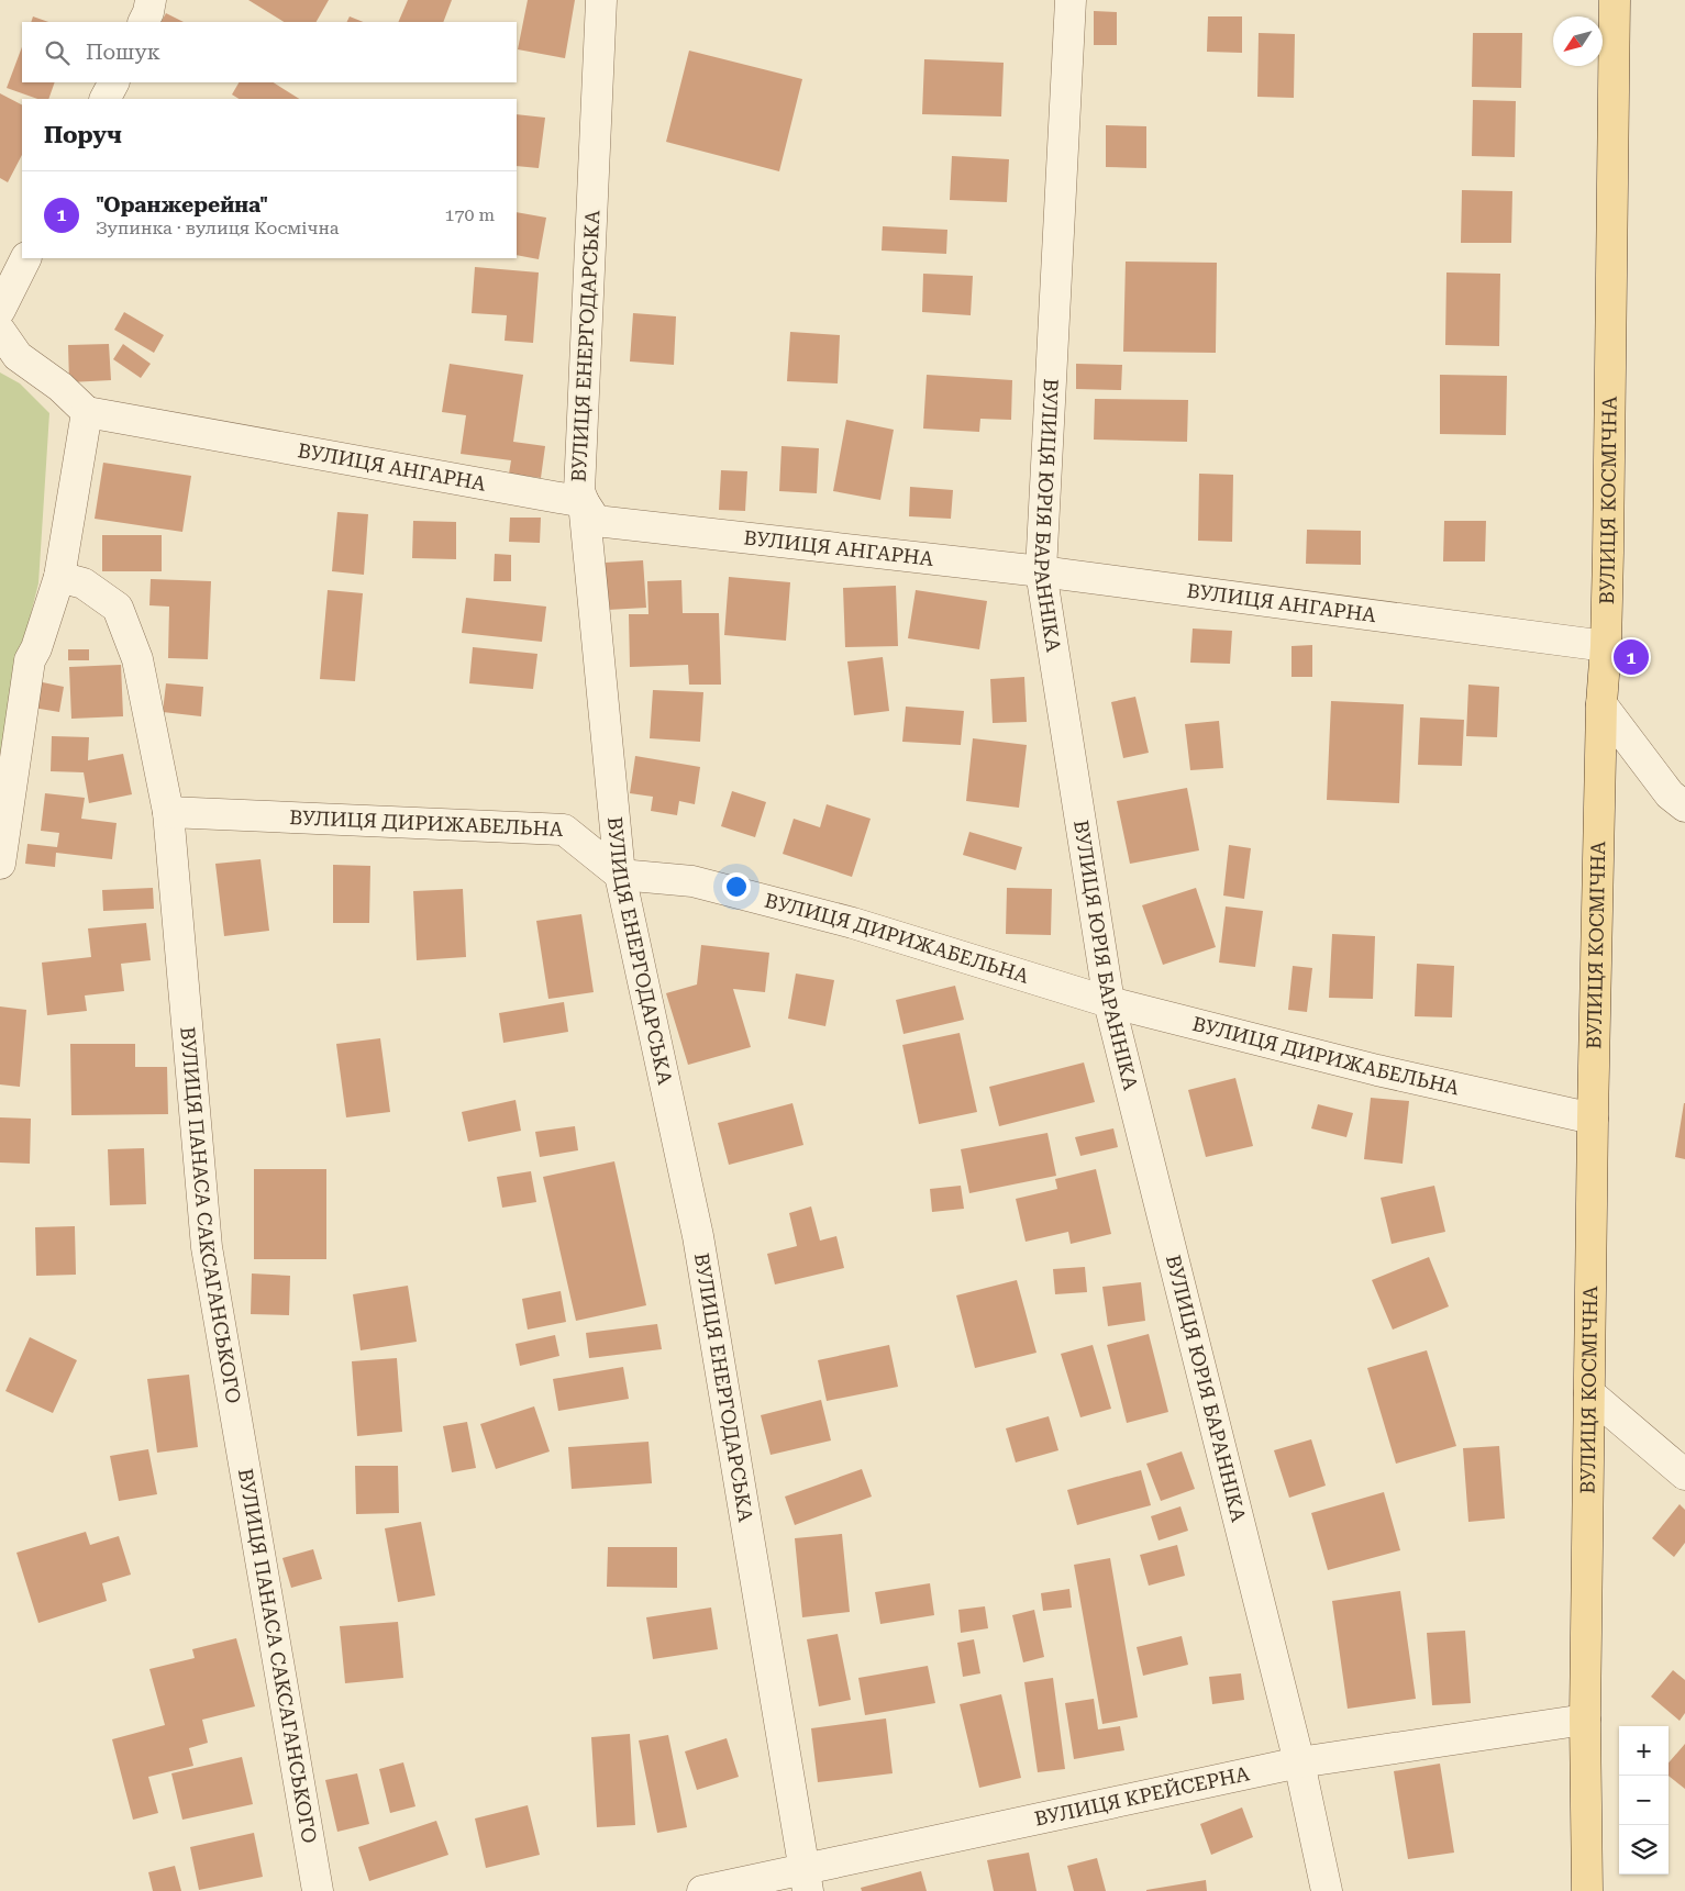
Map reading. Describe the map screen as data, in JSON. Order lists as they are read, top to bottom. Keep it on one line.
{"streets":{"main road":["ВУЛИЦЯ КОСМІЧНА"],"street":["ВУЛИЦЯ ЕНЕРГОДАРСЬКА","ВУЛИЦЯ АНГАРНА","ВУЛИЦЯ ЮРІЯ БАРАННІКА","ВУЛИЦЯ ДИРИЖАБЕЛЬНА","ВУЛИЦЯ ПАНАСА САКСАГАНСЬКОГО","ВУЛИЦЯ КРЕЙСЕРНА"]},"crossings":[["ВУЛИЦЯ ЕНЕРГОДАРСЬКА","ВУЛИЦЯ АНГАРНА"],["ВУЛИЦЯ ЕНЕРГОДАРСЬКА","ВУЛИЦЯ ДИРИЖАБЕЛЬНА"],["ВУЛИЦЯ ЕНЕРГОДАРСЬКА","ВУЛИЦЯ КРЕЙСЕРНА"],["ВУЛИЦЯ АНГАРНА","ВУЛИЦЯ КОСМІЧНА"],["ВУЛИЦЯ АНГАРНА","ВУЛИЦЯ ЮРІЯ БАРАННІКА"],["ВУЛИЦЯ КОСМІЧНА","ВУЛИЦЯ ДИРИЖАБЕЛЬНА"],["ВУЛИЦЯ КОСМІЧНА","ВУЛИЦЯ КРЕЙСЕРНА"],["ВУЛИЦЯ ЮРІЯ БАРАННІКА","ВУЛИЦЯ ДИРИЖАБЕЛЬНА"],["ВУЛИЦЯ ЮРІЯ БАРАННІКА","ВУЛИЦЯ КРЕЙСЕРНА"],["ВУЛИЦЯ ДИРИЖАБЕЛЬНА","ВУЛИЦЯ ПАНАСА САКСАГАНСЬКОГО"]],"north":"bottom left","page":{"search":"Пошук","heading":"Поруч","list":[{"mark":"1","name":"\"Оранжерейна\"","note":"Зупинка · вулиця Космічна","value":"170 m"}],"pins":"1","map_buttons":["+","−"]}}
